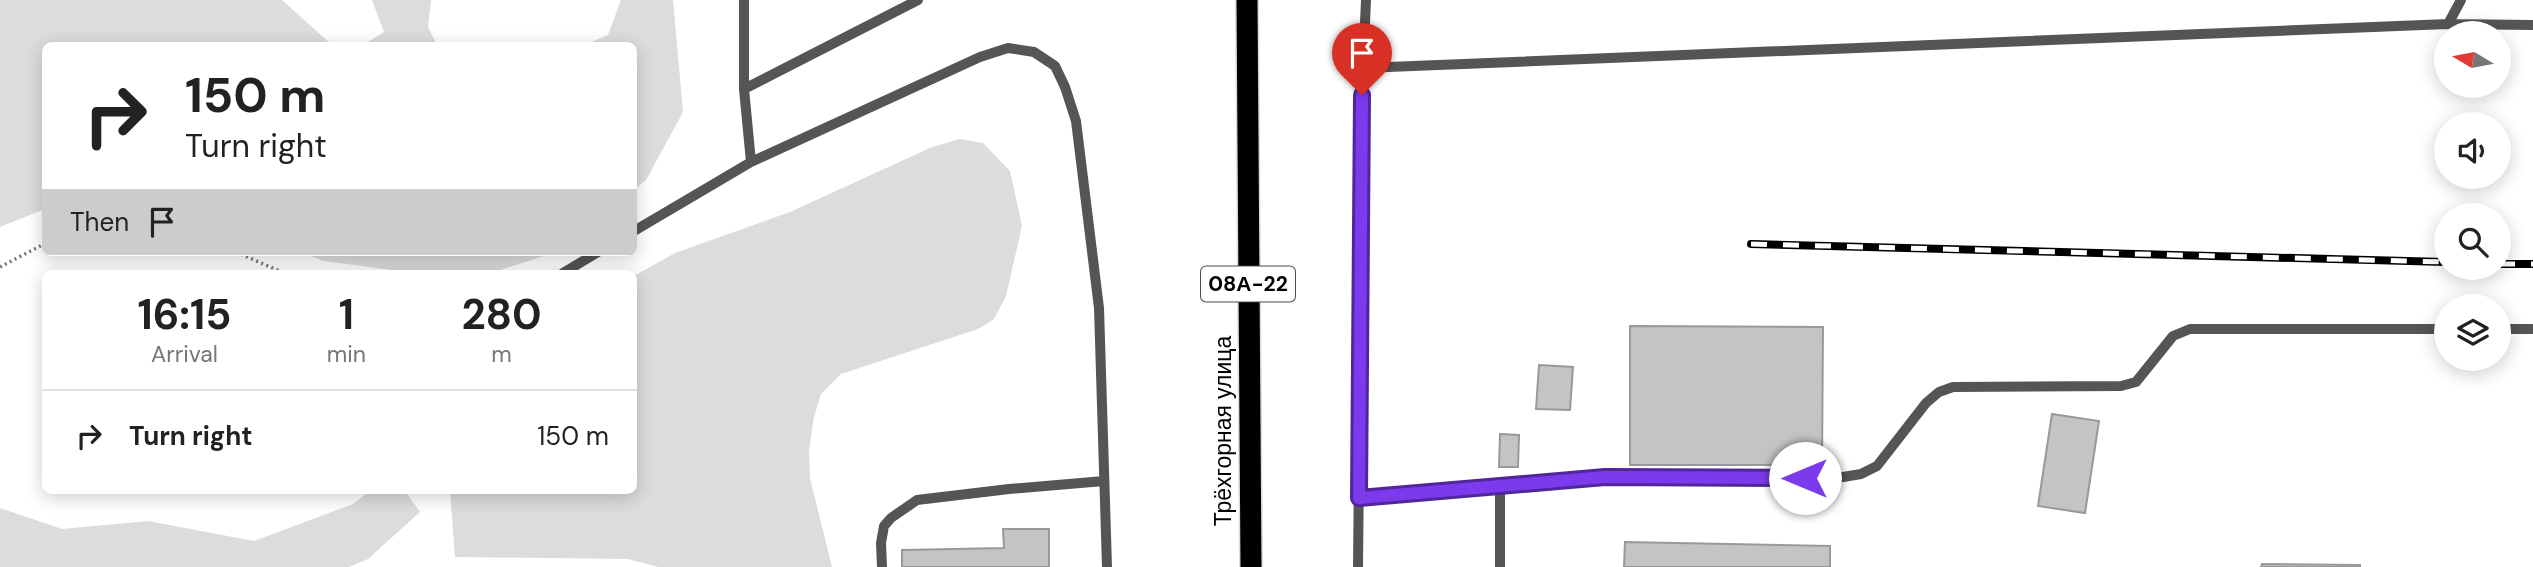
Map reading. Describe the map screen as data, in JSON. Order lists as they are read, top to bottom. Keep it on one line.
{"streets":{"highway":["08А-22","Трёхгорная улица"]},"north":"left","page":{"turn":["150 m","Turn right"],"then":"Then","eta":["16:15","Arrival","1","min","280","m"],"list":[{"name":"Turn right","value":"150 m"}]}}
